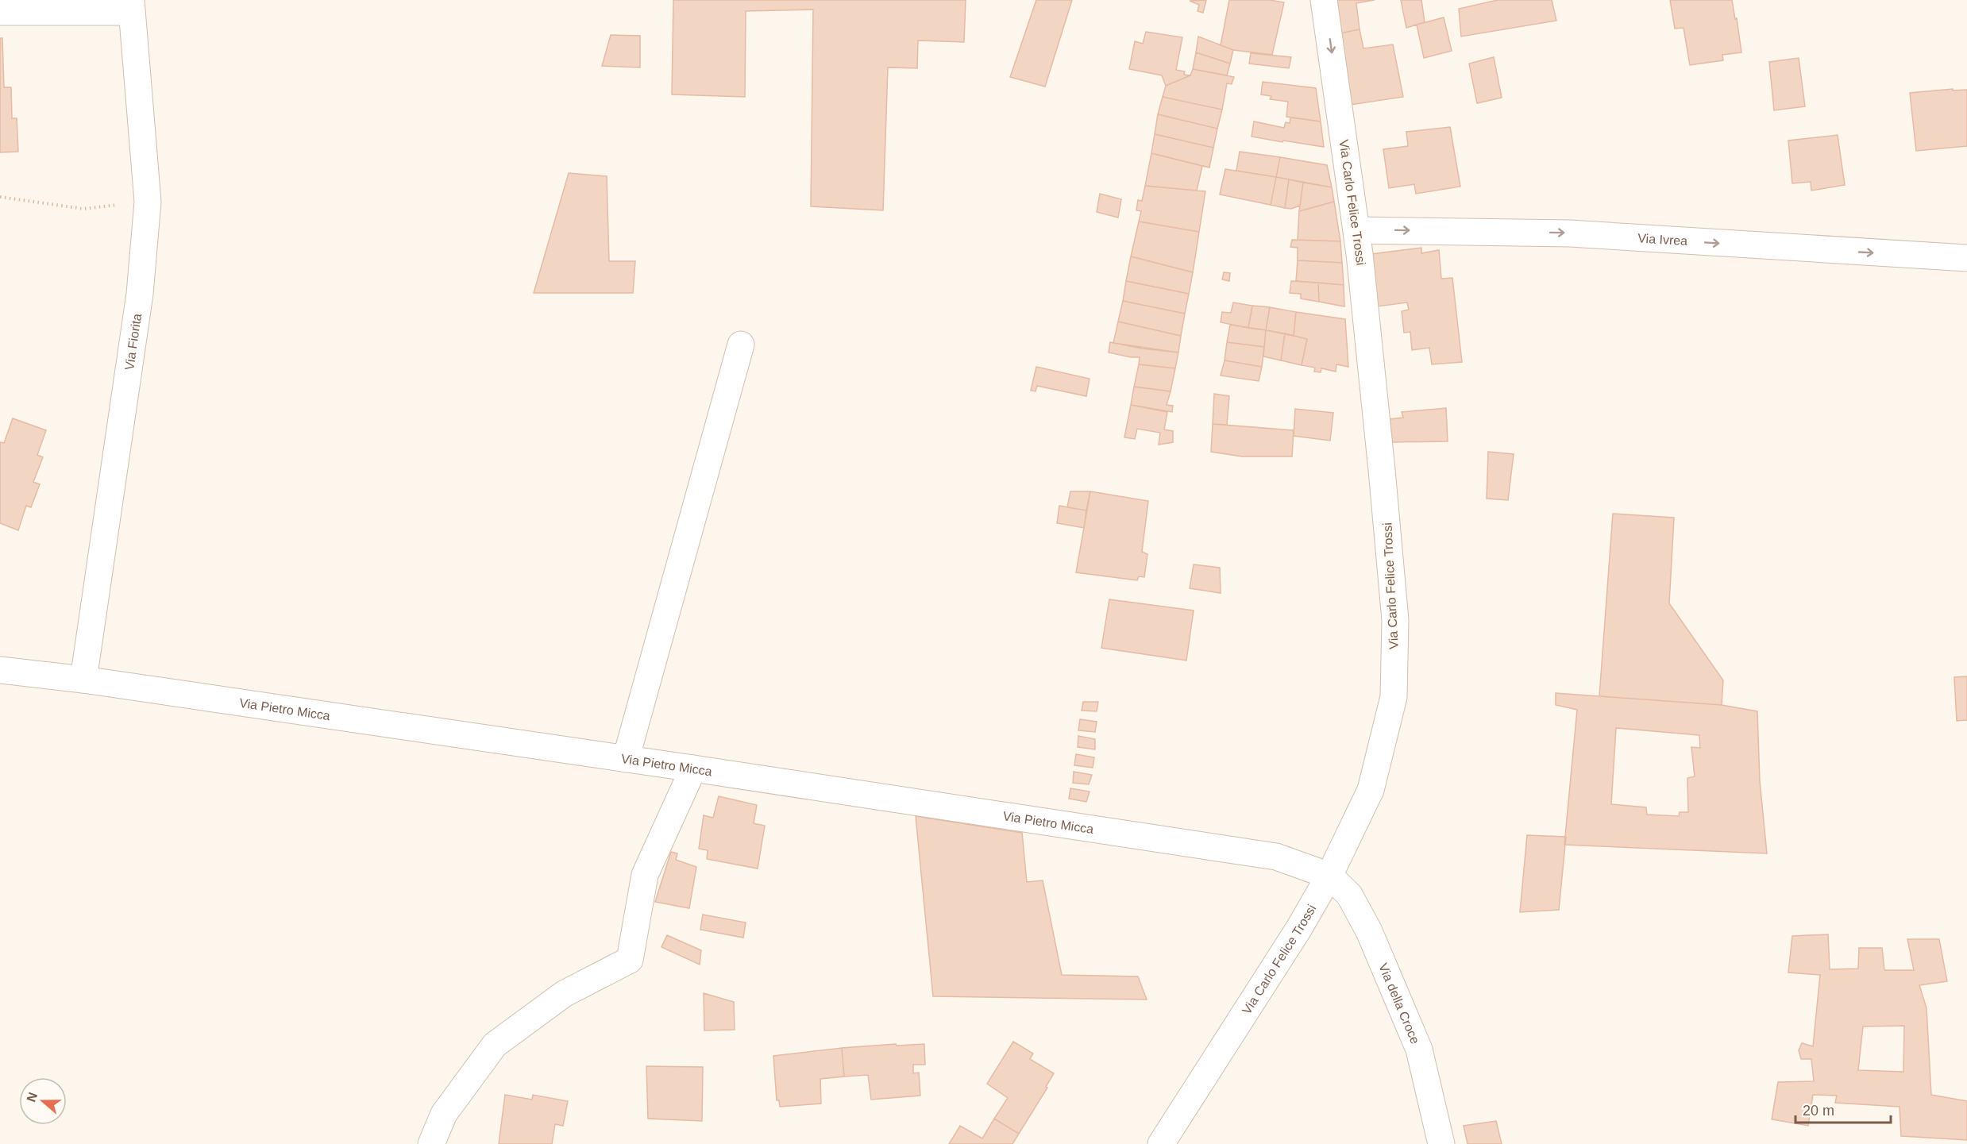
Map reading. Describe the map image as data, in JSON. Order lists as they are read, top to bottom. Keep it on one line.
{"streets":{"street":["Via Carlo Felice Trossi","Via Ivrea","Via Fiorita","Via Pietro Micca","Via della Croce"]},"crossings":[["Via Carlo Felice Trossi","Via Ivrea"],["Via Carlo Felice Trossi","Via Pietro Micca"],["Via Carlo Felice Trossi","Via della Croce"],["Via Fiorita","Via Pietro Micca"],["Via Pietro Micca","Via della Croce"]],"one_way":["Via Ivrea"],"scale_bar":"20 m","north":"left"}
